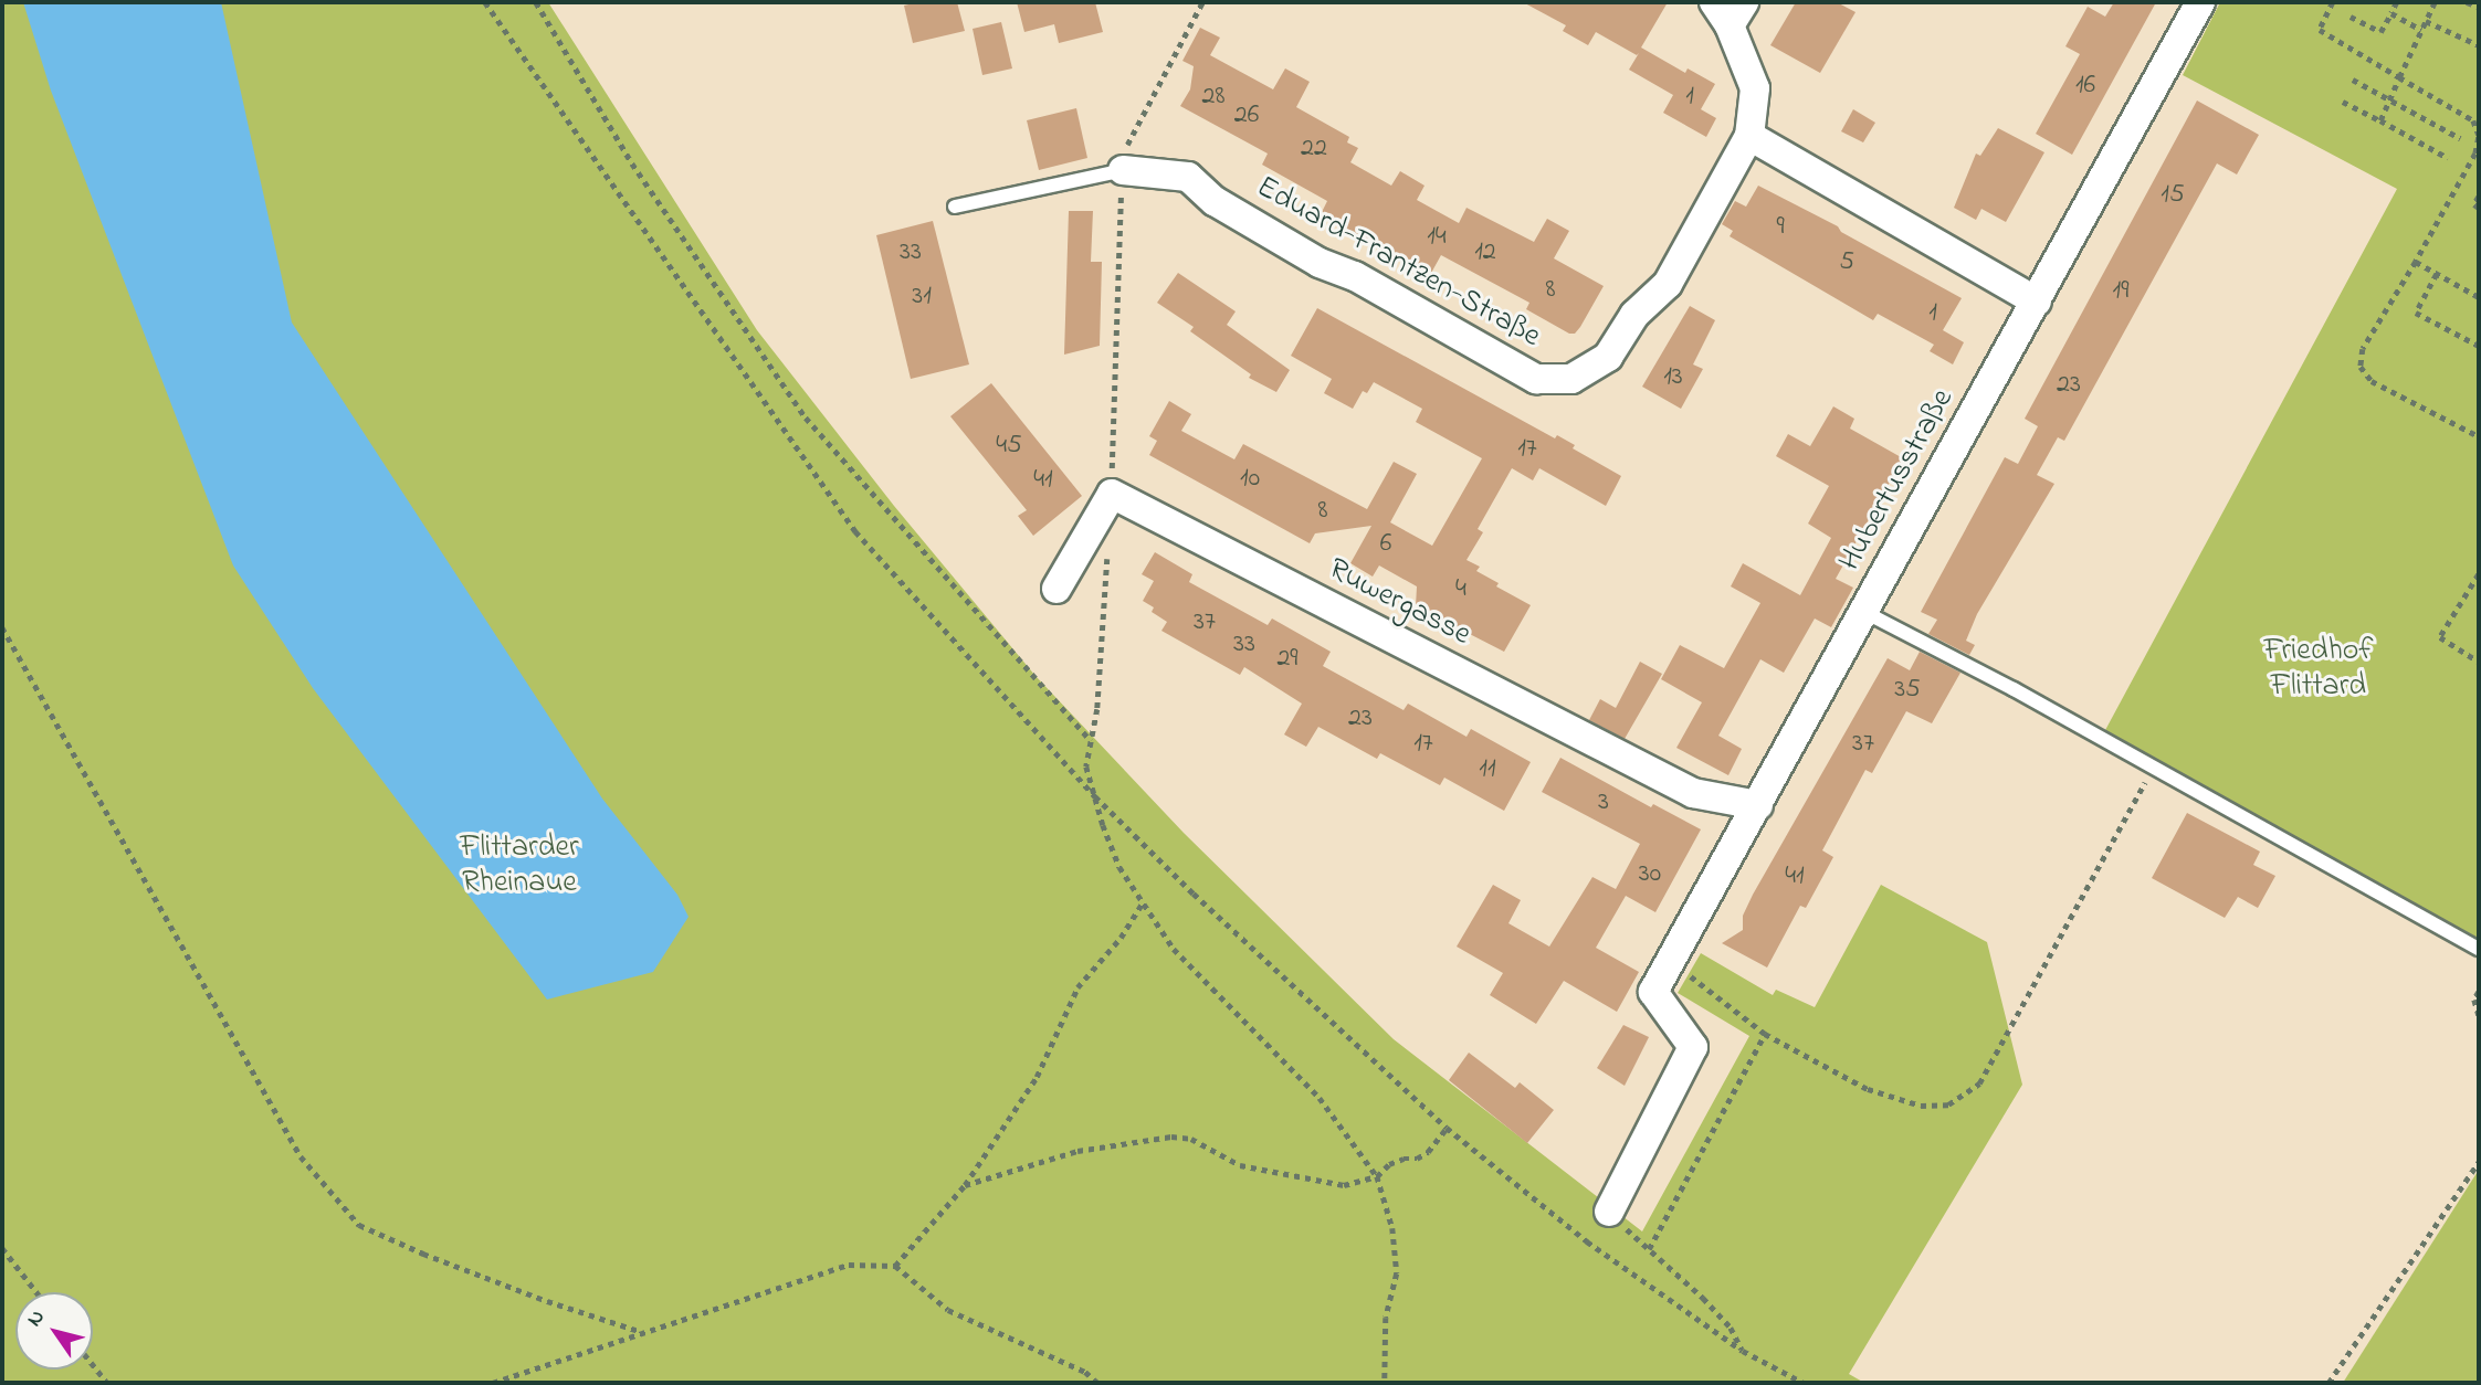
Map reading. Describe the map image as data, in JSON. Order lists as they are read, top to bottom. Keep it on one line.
{"streets":{"street":["Eduard-Frantzen-Straße","Hubertusstraße","Ruwergasse"]},"crossings":[["Hubertusstraße","Ruwergasse"]],"parks":["Friedhof Flittard","Flittarder Rheinaue"],"house_numbers":["16","28","1","26","22","15","9","14","33","12","5","8","19","31","1","13","23","45","17","10","41","8","6","4","37","33","29","35","23","17","37","11","3","30","41"],"north":"top left"}
